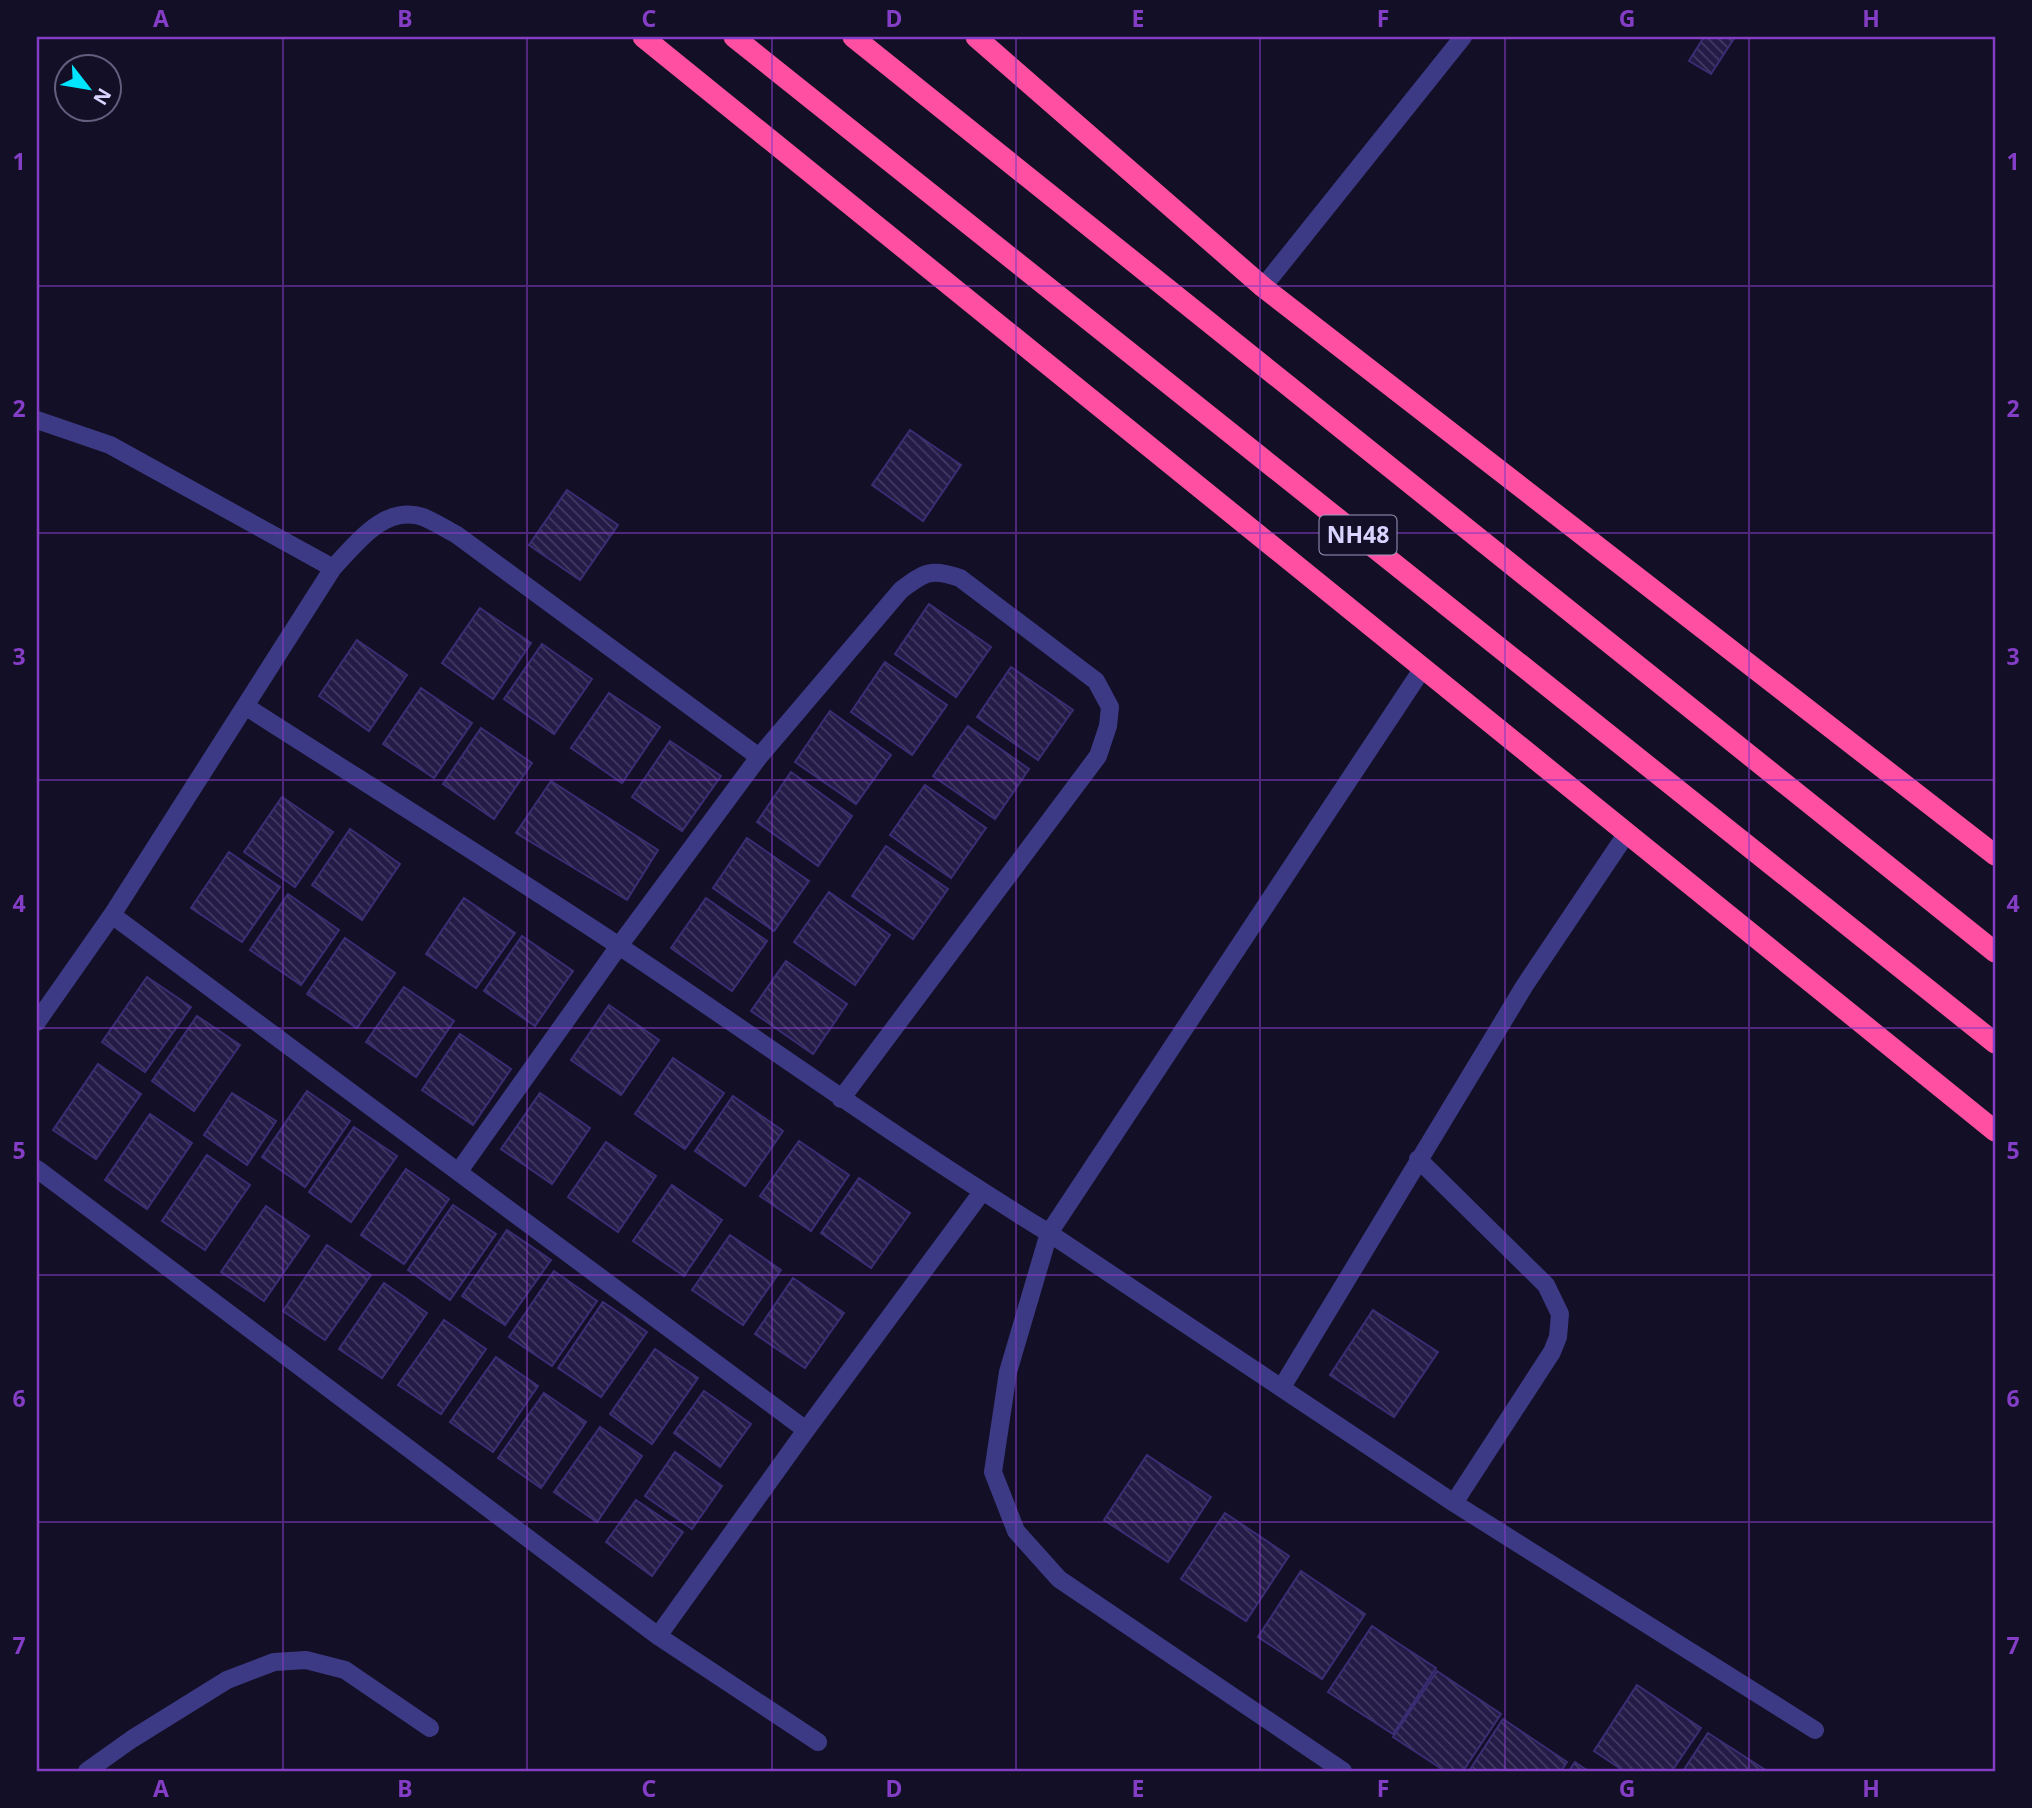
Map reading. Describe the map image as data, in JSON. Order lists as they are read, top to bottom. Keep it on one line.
{"streets":{"highway":["NH48"]},"north":"bottom right","grid":{"columns":["A","B","C","D","E","F","G","H"],"rows":["1","2","3","4","5","6","7"]}}
